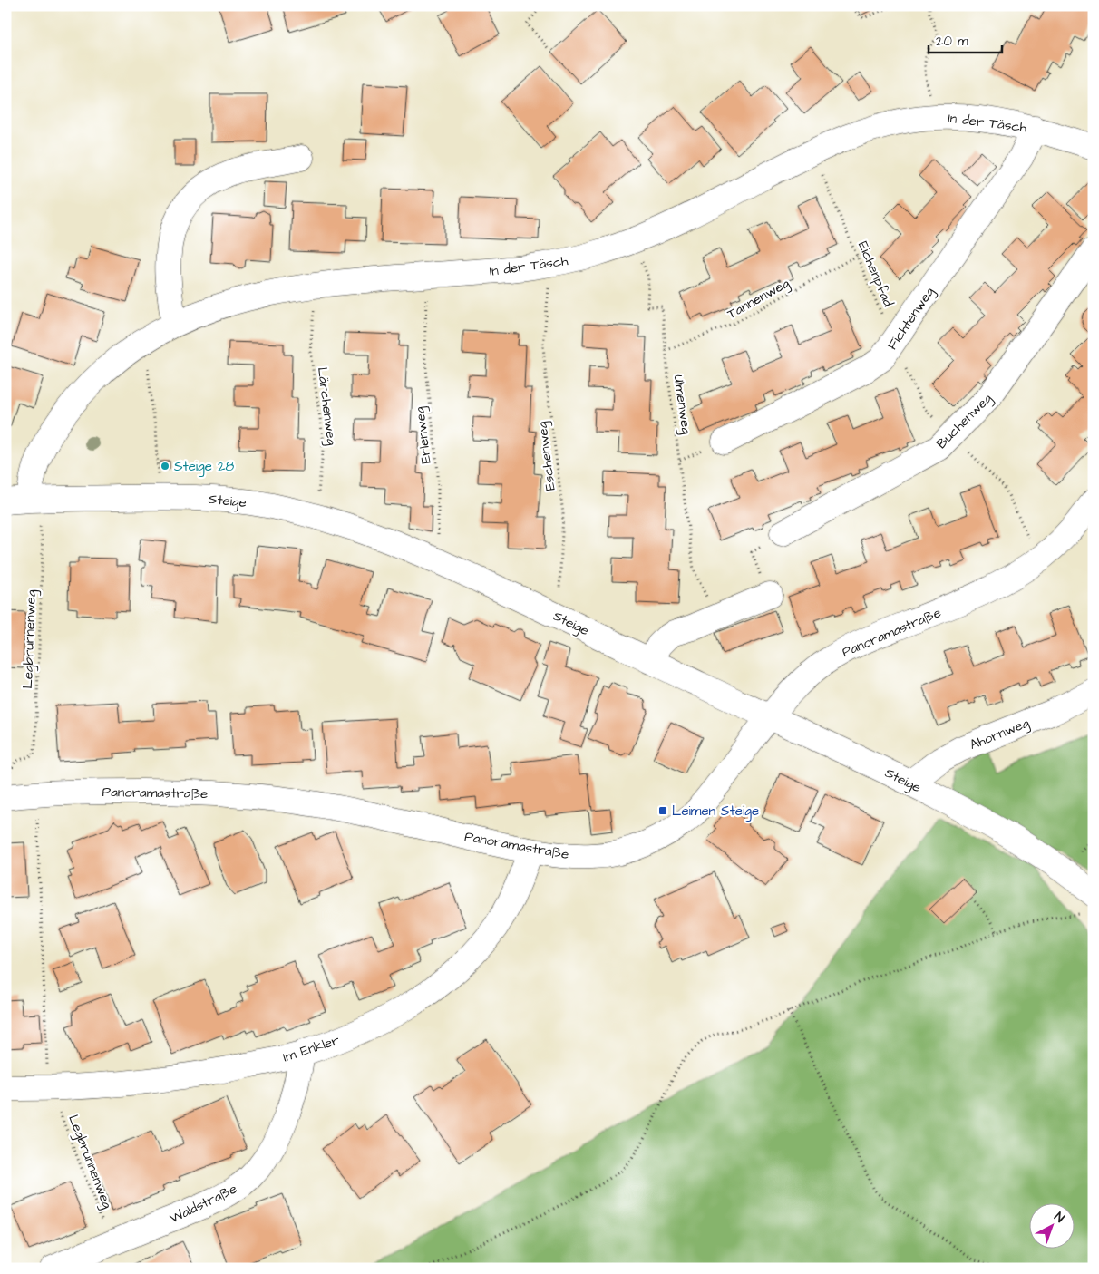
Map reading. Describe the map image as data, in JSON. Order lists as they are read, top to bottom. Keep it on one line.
{"streets":{"street":["In der Täsch","Fichtenweg","Buchenweg","Steige","Panoramastraße","Ahornweg","Im Enkler","Waldstraße"],"path":["Eichenpfad","Tannenweg","Ulmenweg","Lärchenweg","Erlenweg","Eschenweg","Legbrunnenweg"]},"crossings":[["In der Täsch","Fichtenweg"],["In der Täsch","Ulmenweg"],["In der Täsch","Steige"],["In der Täsch","Legbrunnenweg"],["Eichenpfad","Tannenweg"],["Eichenpfad","Fichtenweg"],["Eichenpfad","Buchenweg"],["Tannenweg","Ulmenweg"],["Lärchenweg","Steige"],["Erlenweg","Steige"],["Eschenweg","Steige"],["Steige","Panoramastraße"],["Steige","Legbrunnenweg"],["Steige","Ahornweg"],["Panoramastraße","Im Enkler"],["Legbrunnenweg","Im Enkler"],["Legbrunnenweg","Waldstraße"],["Im Enkler","Waldstraße"]],"places":{"other":["Steige 28"],"transit":["Leimen Steige"]},"scale_bar":"20 m","north":"top right"}
